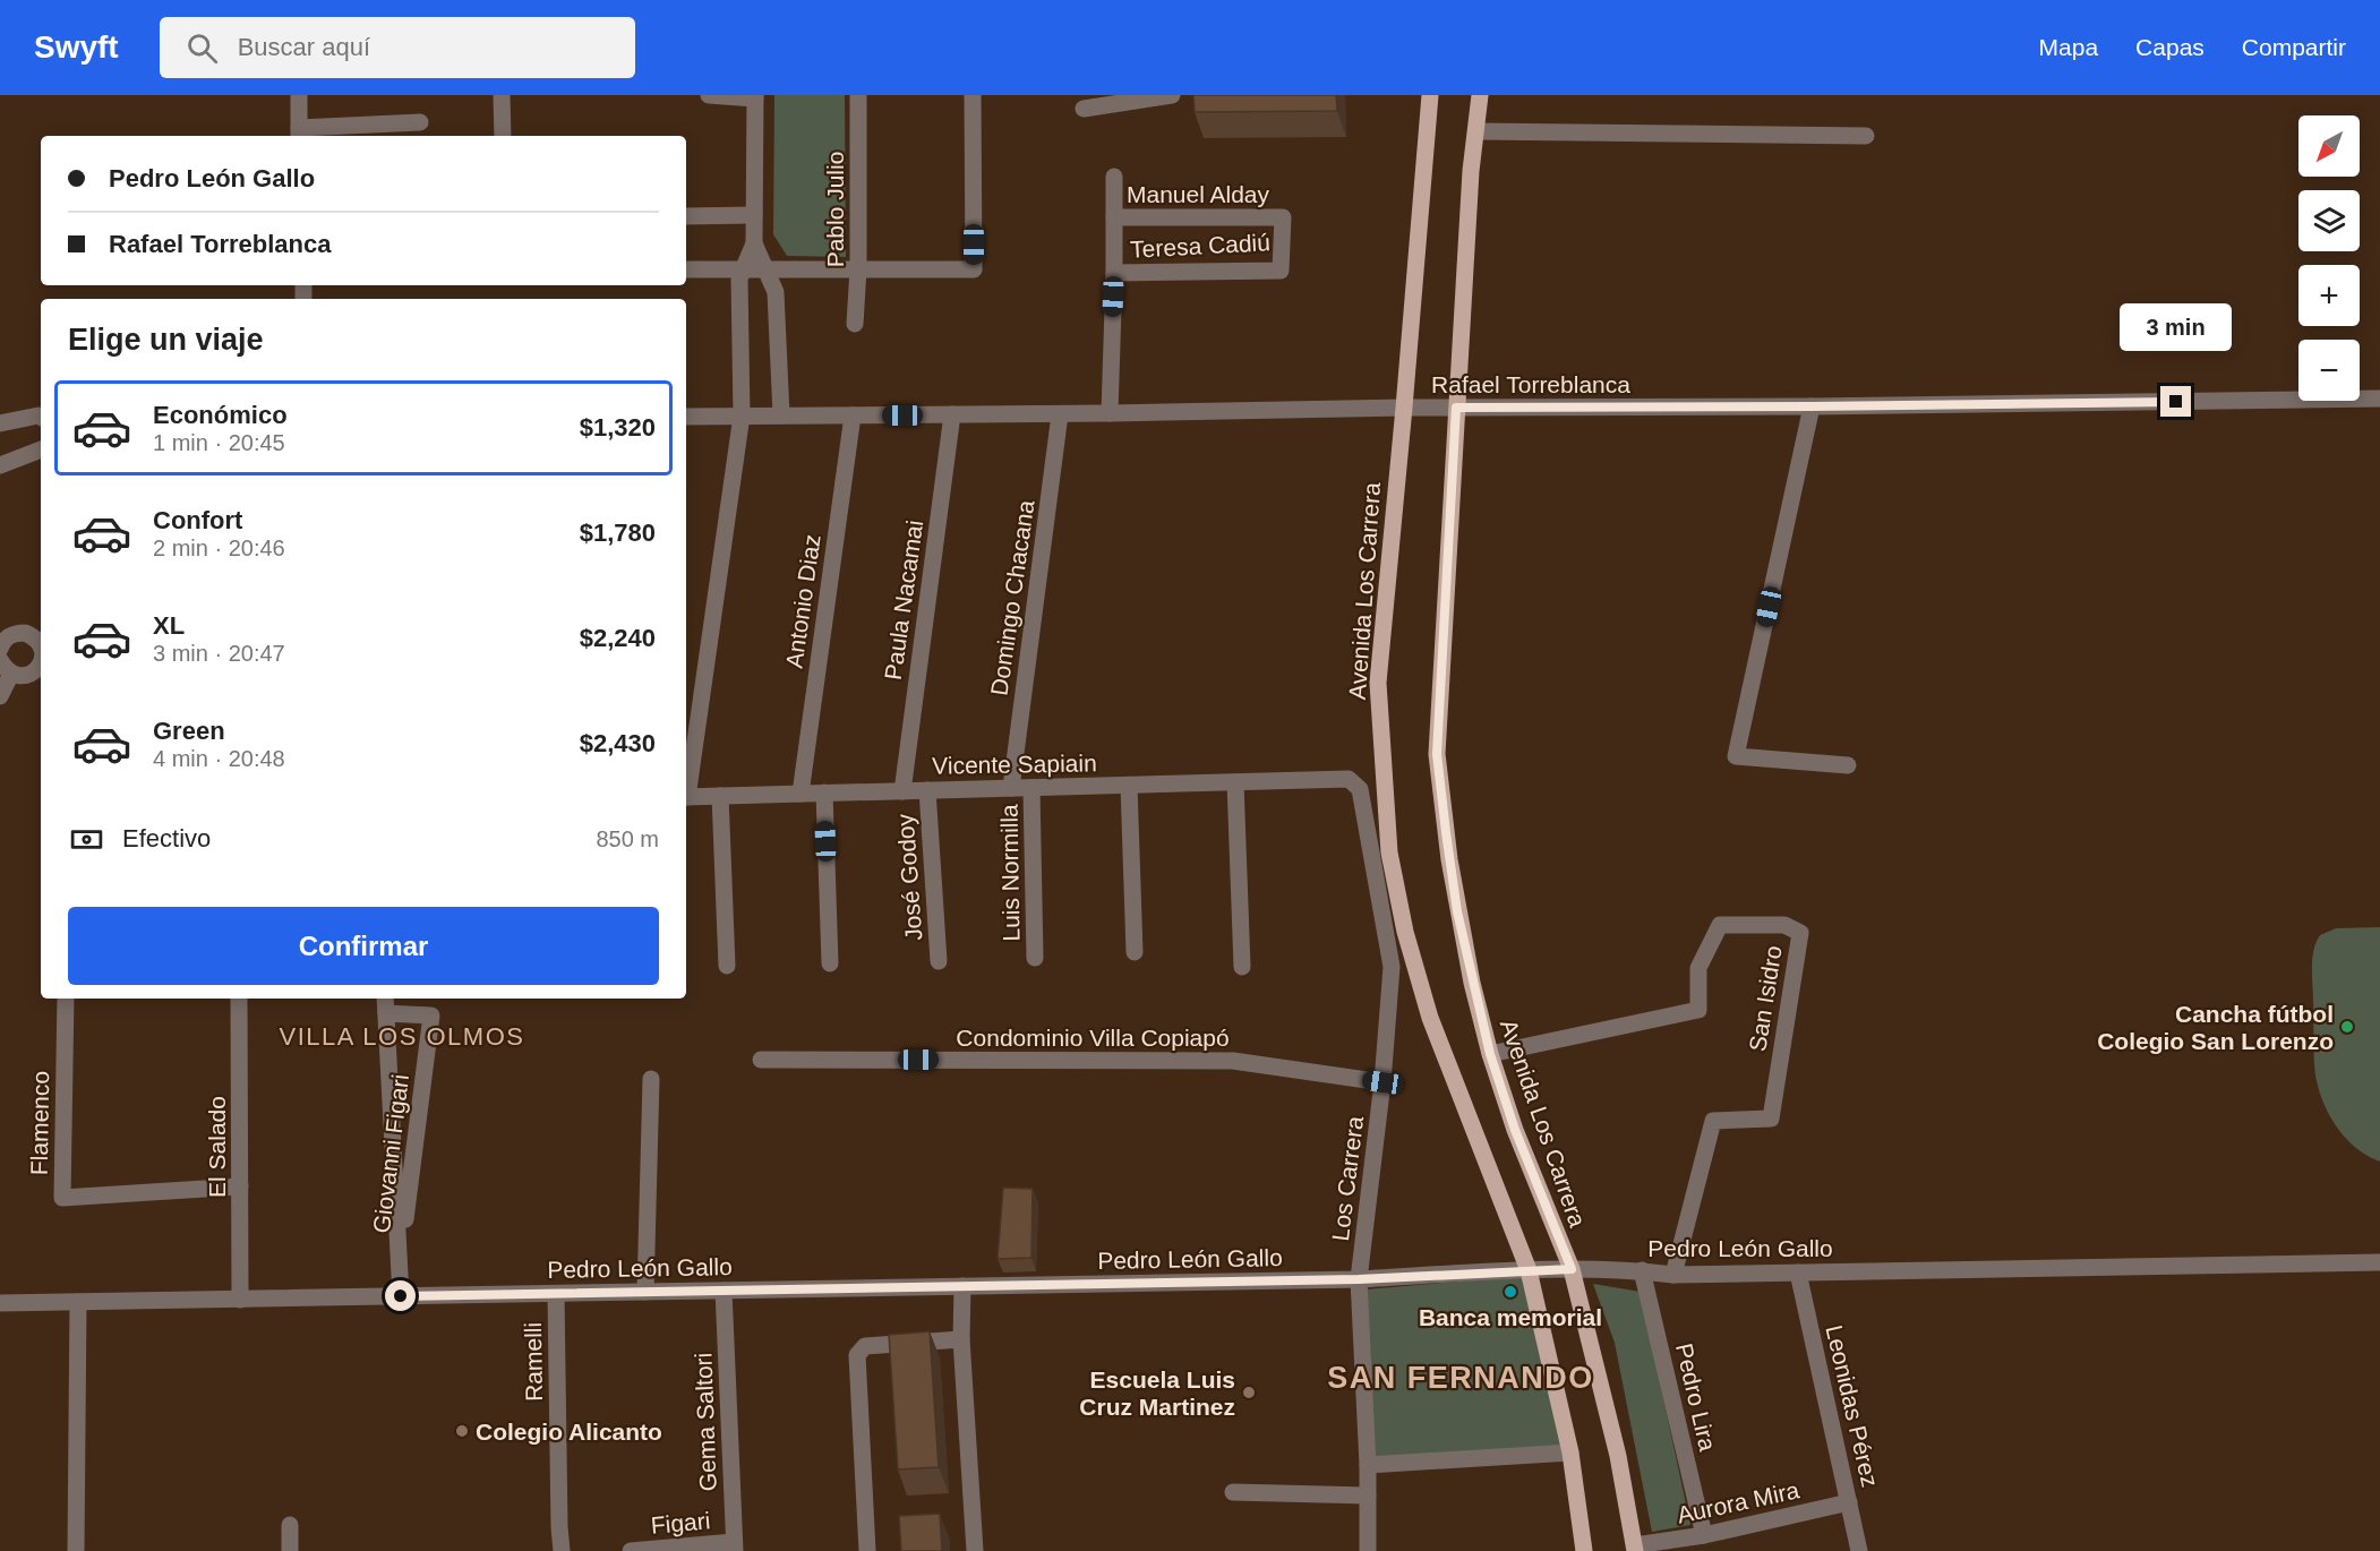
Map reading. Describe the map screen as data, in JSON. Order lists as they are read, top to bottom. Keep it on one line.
{"streets":{"main road":["Avenida Los Carrera"],"street":["Manuel Alday","Pablo Julio","Teresa Cadiú","Rafael Torreblanca","Domingo Chacana","Paula Nacamai","Antonio Diaz","Vicente Sapiain","Luis Normilla","José Godoy","San Isidro","Condominio Villa Copiapó","Flamenco","El Salado","Giovanni Figari","Los Carrera","Pedro León Gallo","Ramelli","Pedro Lira","Leonidas Pérez","Gema Saltori","Aurora Mira","Figari"]},"crossings":[["Manuel Alday","Teresa Cadiú"],["Rafael Torreblanca","Avenida Los Carrera"],["Rafael Torreblanca","Domingo Chacana"],["Rafael Torreblanca","Paula Nacamai"],["Rafael Torreblanca","Antonio Diaz"],["Avenida Los Carrera","San Isidro"],["Avenida Los Carrera","Pedro León Gallo"],["Avenida Los Carrera","Aurora Mira"],["Domingo Chacana","Vicente Sapiain"],["Paula Nacamai","Vicente Sapiain"],["Antonio Diaz","Vicente Sapiain"],["Vicente Sapiain","Luis Normilla"],["Vicente Sapiain","José Godoy"],["Vicente Sapiain","Los Carrera"],["San Isidro","Pedro León Gallo"],["Condominio Villa Copiapó","Los Carrera"],["Flamenco","El Salado"],["El Salado","Pedro León Gallo"],["Giovanni Figari","Pedro León Gallo"],["Los Carrera","Pedro León Gallo"],["Pedro León Gallo","Ramelli"],["Pedro León Gallo","Pedro Lira"],["Pedro León Gallo","Leonidas Pérez"],["Pedro León Gallo","Gema Saltori"],["Pedro Lira","Aurora Mira"],["Leonidas Pérez","Aurora Mira"],["Gema Saltori","Figari"]],"districts":["VILLA LOS OLMOS","SAN FERNANDO"],"places":["Cancha fútbol Colegio San Lorenzo","Banca memorial","Escuela Luis Cruz Martinez","Colegio Alicanto"],"north":"bottom left","page":{"header":"Swyft","search":"Buscar aquí","nav":["Mapa","Capas","Compartir"],"map_buttons":["+","−"],"banner":["Pedro León Gallo","Rafael Torreblanca"],"heading":"Elige un viaje","bubble":"3 min","list":[{"name":"Económico","note":"1 min · 20:45","value":"$1,320"},{"name":"Confort","note":"2 min · 20:46","value":"$1,780"},{"name":"XL","note":"3 min · 20:47","value":"$2,240"},{"name":"Green","note":"4 min · 20:48","value":"$2,430"}],"pay":["Efectivo","850 m"],"buttons":"Confirmar"}}
